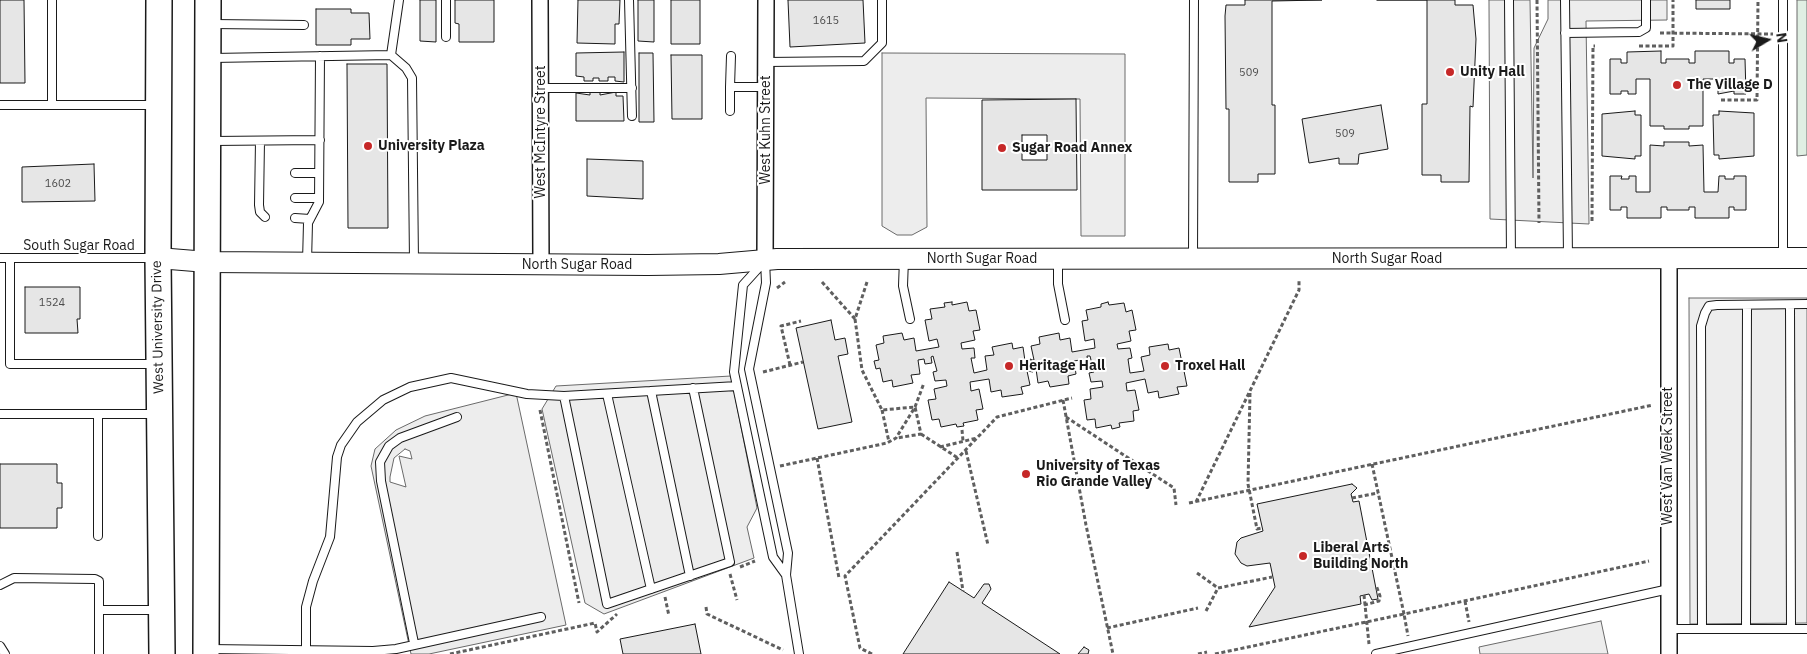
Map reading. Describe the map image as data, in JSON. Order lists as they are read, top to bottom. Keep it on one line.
{"streets":{"main road":["West University Drive"],"street":["West Kuhn Street","West McIntyre Street","North Sugar Road","West Van Week Street"],"lane":["South Sugar Road"]},"crossings":[["West Kuhn Street","North Sugar Road"],["West McIntyre Street","North Sugar Road"],["South Sugar Road","North Sugar Road"],["South Sugar Road","West University Drive"],["North Sugar Road","West University Drive"],["North Sugar Road","West Van Week Street"]],"places":["Unity Hall","The Village D","University Plaza","Sugar Road Annex","Heritage Hall","Troxel Hall","University of Texas Rio Grande Valley","Liberal Arts Building North"],"house_numbers":["1615","509","509","1602","1524"],"north":"right"}
